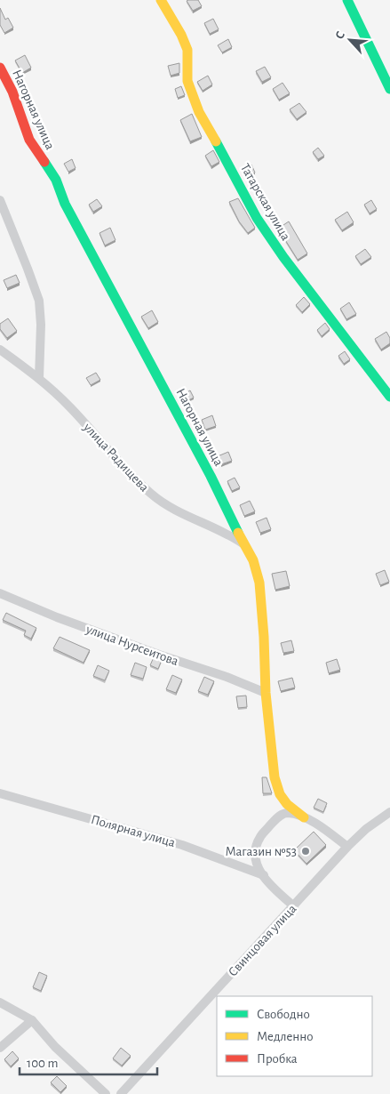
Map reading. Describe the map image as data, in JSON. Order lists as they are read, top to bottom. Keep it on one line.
{"streets":{"street":["Нагорная улица","Татарская улица","улица Радищева","улица Нурсеитова","Полярная улица","Свинцовая улица"]},"crossings":[["Нагорная улица","улица Радищева"],["Нагорная улица","улица Нурсеитова"]],"places":["Магазин №53"],"legend":["Свободно","Медленно","Пробка"],"scale_bar":"100 m","north":"top left"}
